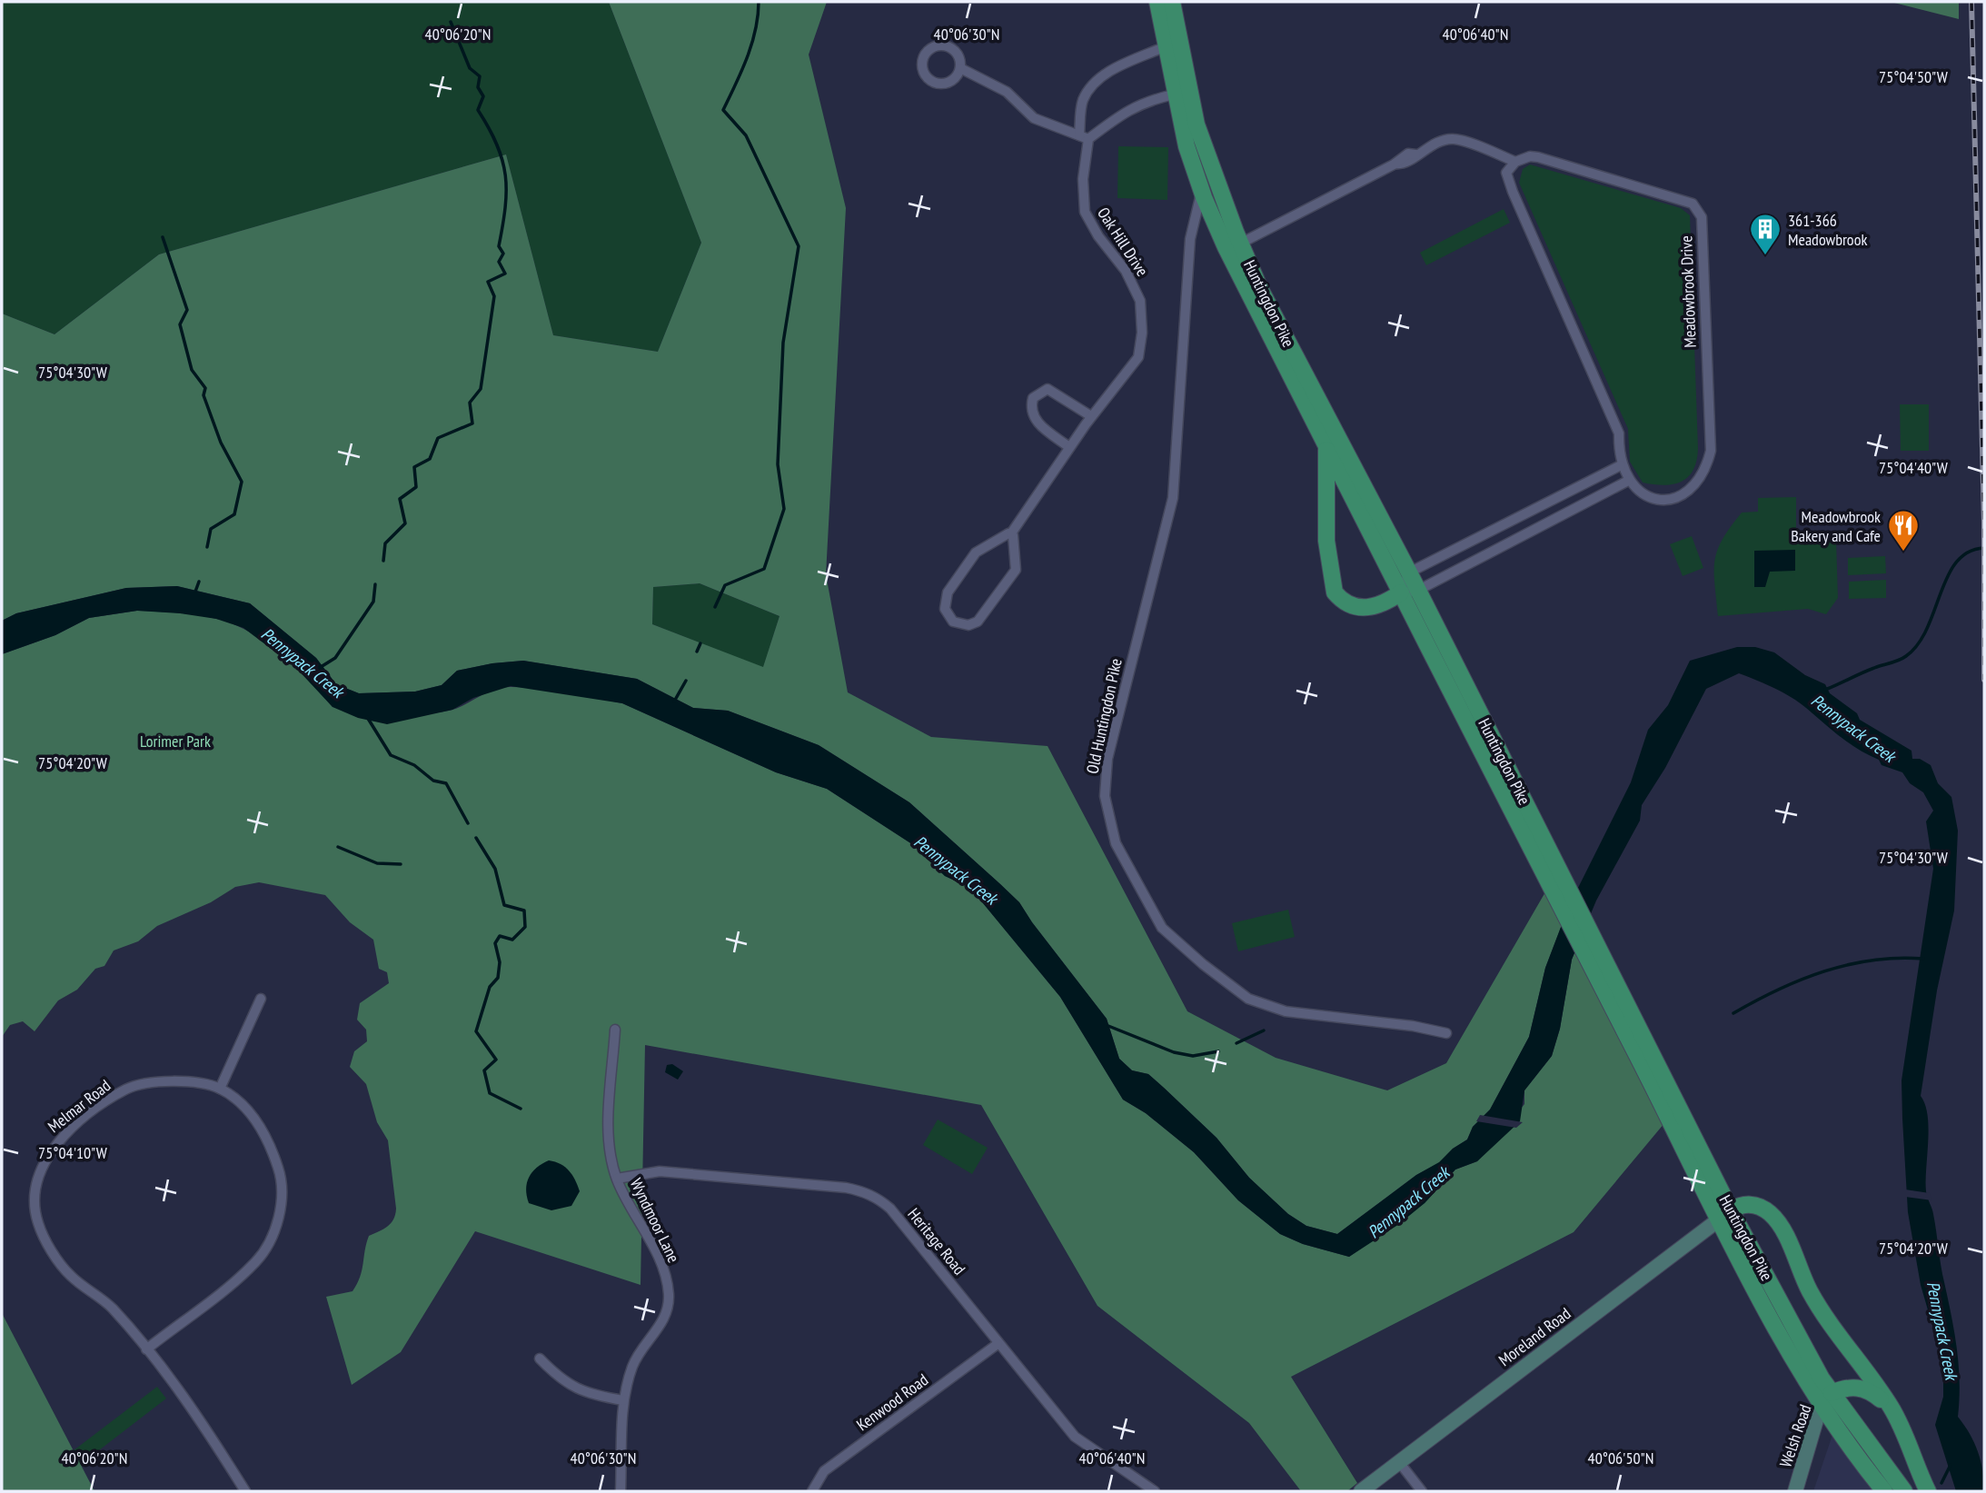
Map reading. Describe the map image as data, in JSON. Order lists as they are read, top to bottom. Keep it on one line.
{"streets":{"main road":["Huntingdon Pike"],"street":["Oak Hill Drive","Meadowbrook Drive","Old Huntingdon Pike","Melmar Road","Wyndmoor Lane","Heritage Road","Moreland Road","Kenwood Road","Welsh Road"]},"crossings":[["Oak Hill Drive","Huntingdon Pike"],["Meadowbrook Drive","Huntingdon Pike"],["Huntingdon Pike","Old Huntingdon Pike"],["Huntingdon Pike","Moreland Road"],["Huntingdon Pike","Welsh Road"],["Wyndmoor Lane","Heritage Road"],["Heritage Road","Kenwood Road"]],"water":["Pennypack Creek"],"parks":["Lorimer Park"],"places":{"building":["361-366 Meadowbrook"],"restaurant":["Meadowbrook Bakery and Cafe"]},"coordinates":["40°06'20\"N","40°06'30\"N","40°06'40\"N","75°04'50\"W","75°04'30\"W","75°04'40\"W","75°04'20\"W","75°04'10\"W","40°06'50\"N"]}
